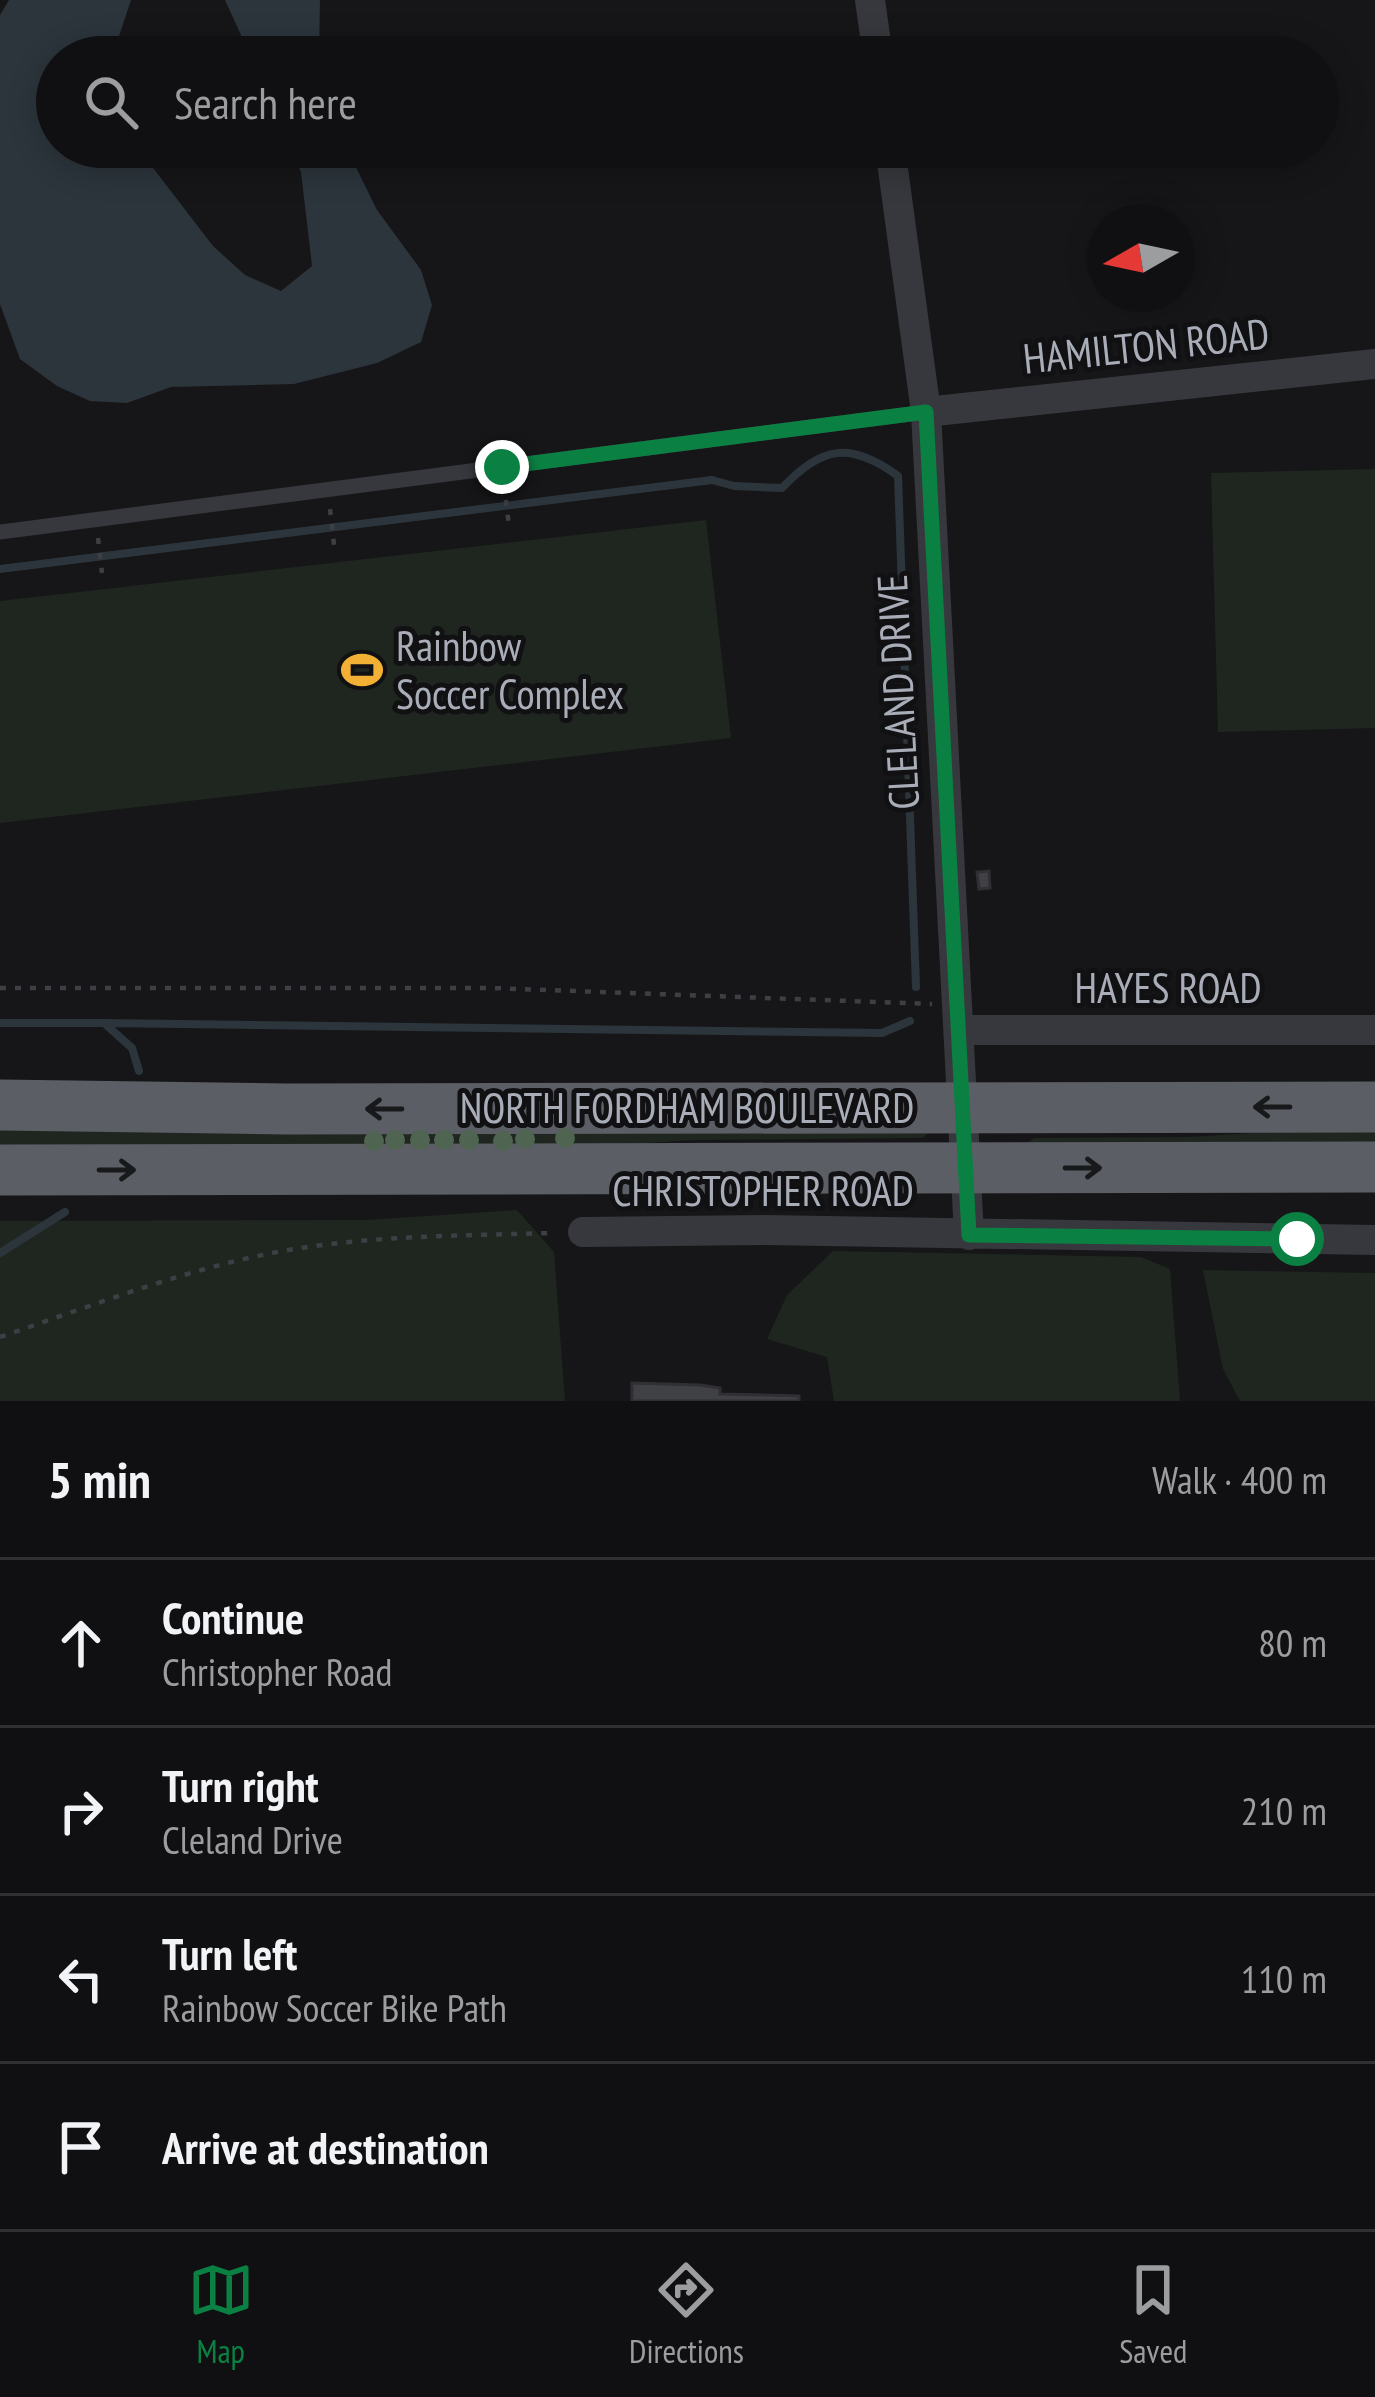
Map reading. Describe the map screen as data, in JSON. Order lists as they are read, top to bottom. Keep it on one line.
{"streets":{"highway":["NORTH FORDHAM BOULEVARD"],"street":["HAMILTON ROAD","CLELAND DRIVE","HAYES ROAD","CHRISTOPHER ROAD"]},"crossings":[["HAMILTON ROAD","CLELAND DRIVE"],["CLELAND DRIVE","HAYES ROAD"],["CLELAND DRIVE","NORTH FORDHAM BOULEVARD"],["CLELAND DRIVE","CHRISTOPHER ROAD"]],"places":{"sports":["Rainbow Soccer Complex"]},"north":"left","page":{"search":"Search here","heading":["5 min","Walk · 400 m"],"list":[["Continue","Christopher Road","80 m"],["Turn right","Cleland Drive","210 m"],["Turn left","Rainbow Soccer Bike Path","110 m"],"Arrive at destination"],"nav":["Map","Directions","Saved"]}}
